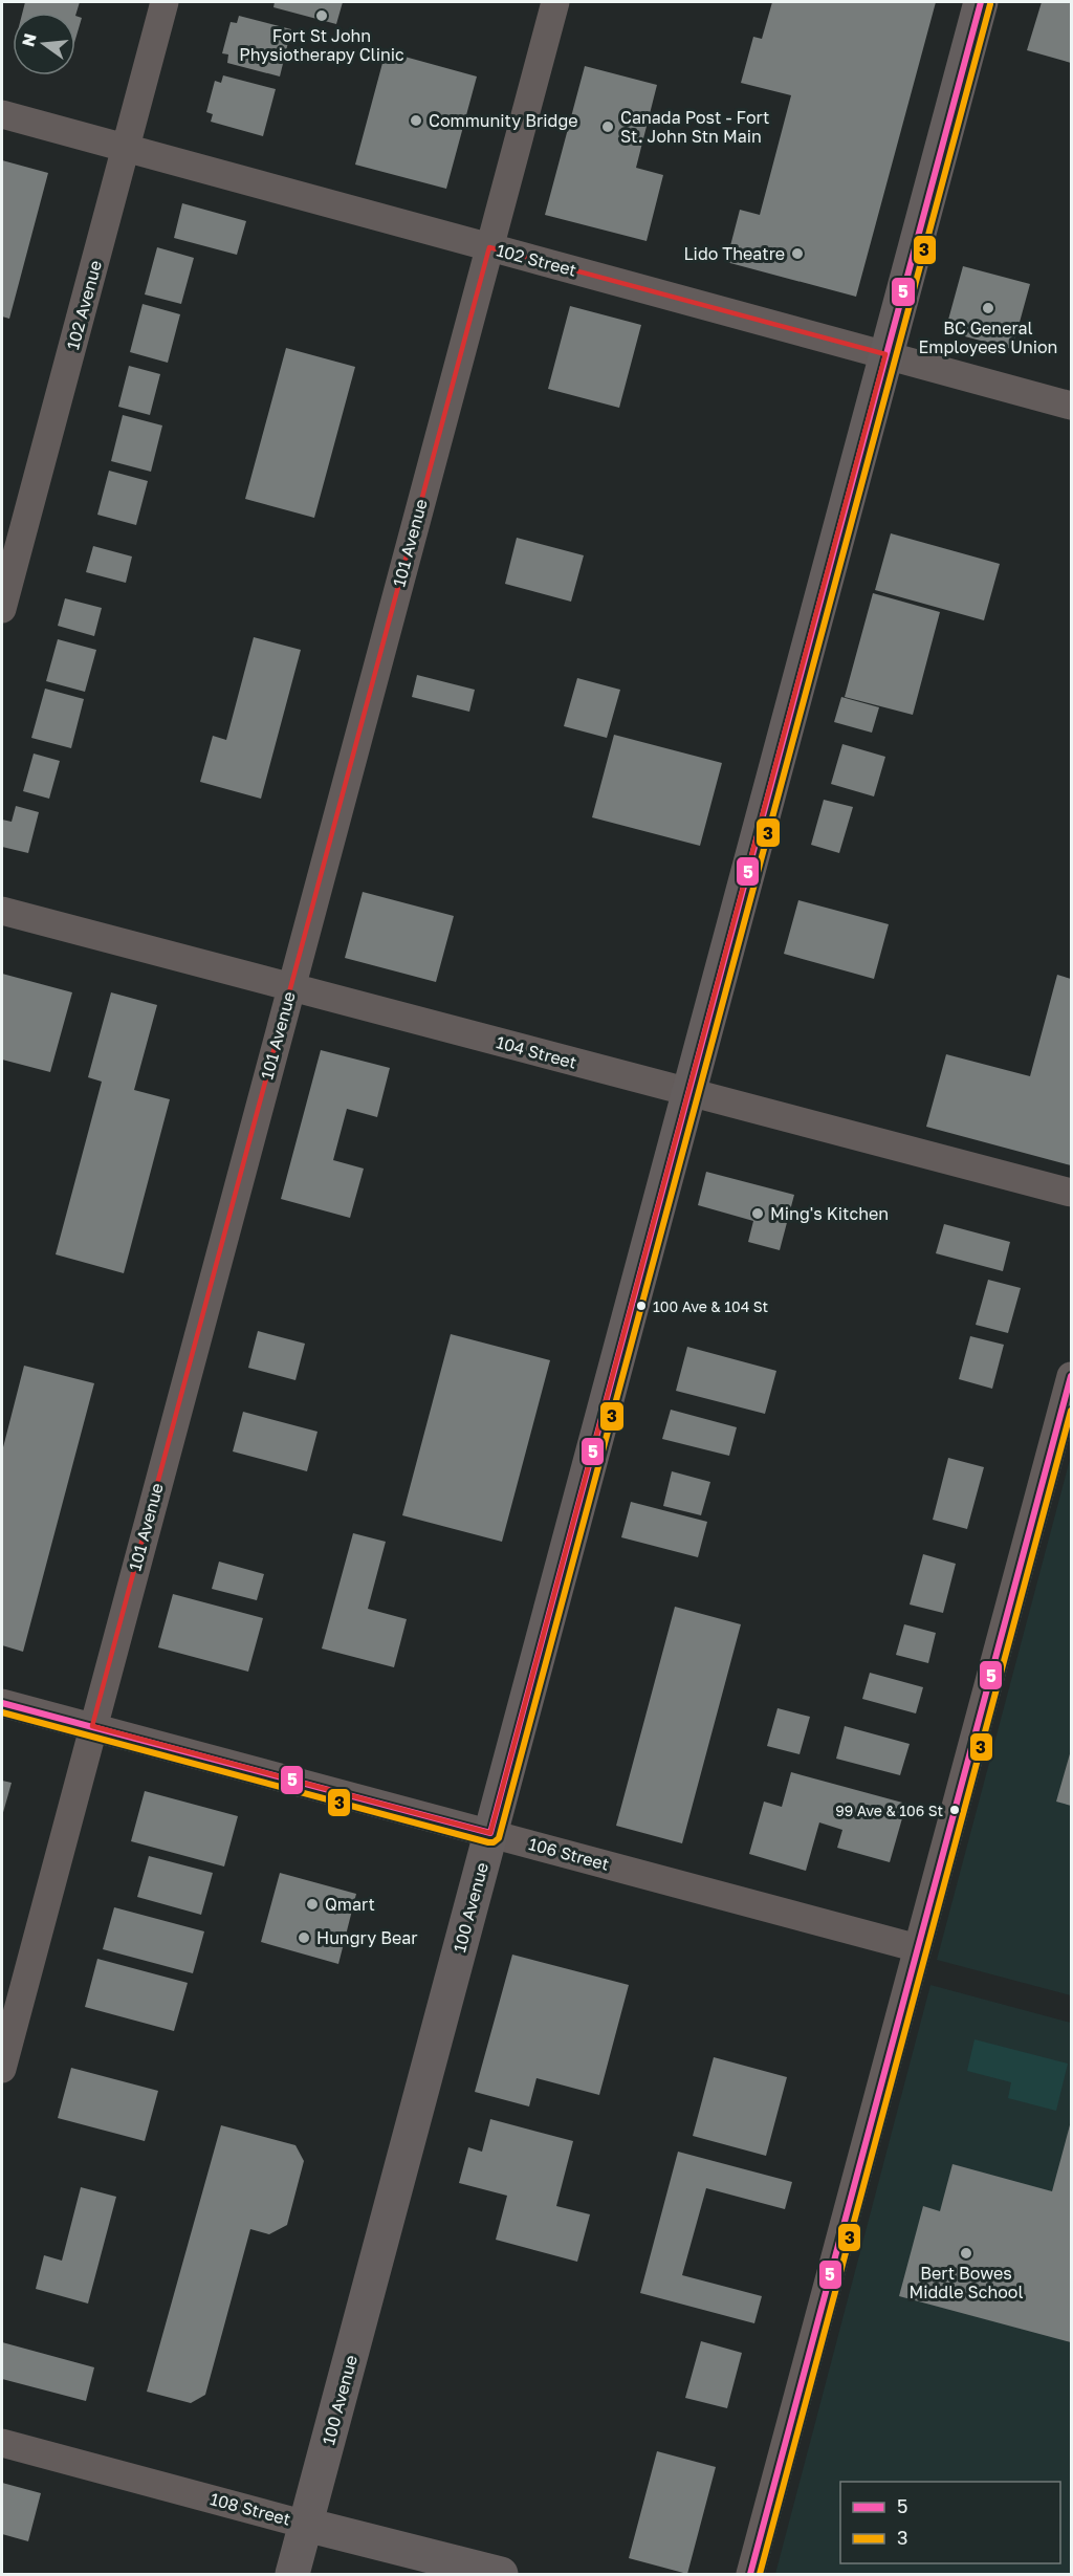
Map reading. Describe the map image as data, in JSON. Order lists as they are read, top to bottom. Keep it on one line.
{"streets":{"main road":["100 Avenue","108 Street"],"street":["102 Street","102 Avenue","101 Avenue","104 Street","106 Street"]},"crossings":[["102 Street","102 Avenue"],["102 Street","101 Avenue"],["102 Street","100 Avenue"],["101 Avenue","104 Street"],["101 Avenue","106 Street"],["104 Street","100 Avenue"],["106 Street","100 Avenue"],["100 Avenue","108 Street"]],"places":["Fort St John Physiotherapy Clinic","Community Bridge","Canada Post - Fort St. John Stn Main","Lido Theatre","BC General Employees Union","Ming's Kitchen","100 Ave & 104 St","99 Ave & 106 St","Qmart","Hungry Bear","Bert Bowes Middle School"],"lines":["transit line 5","transit line 3"],"legend":["5","3"],"north":"left"}
